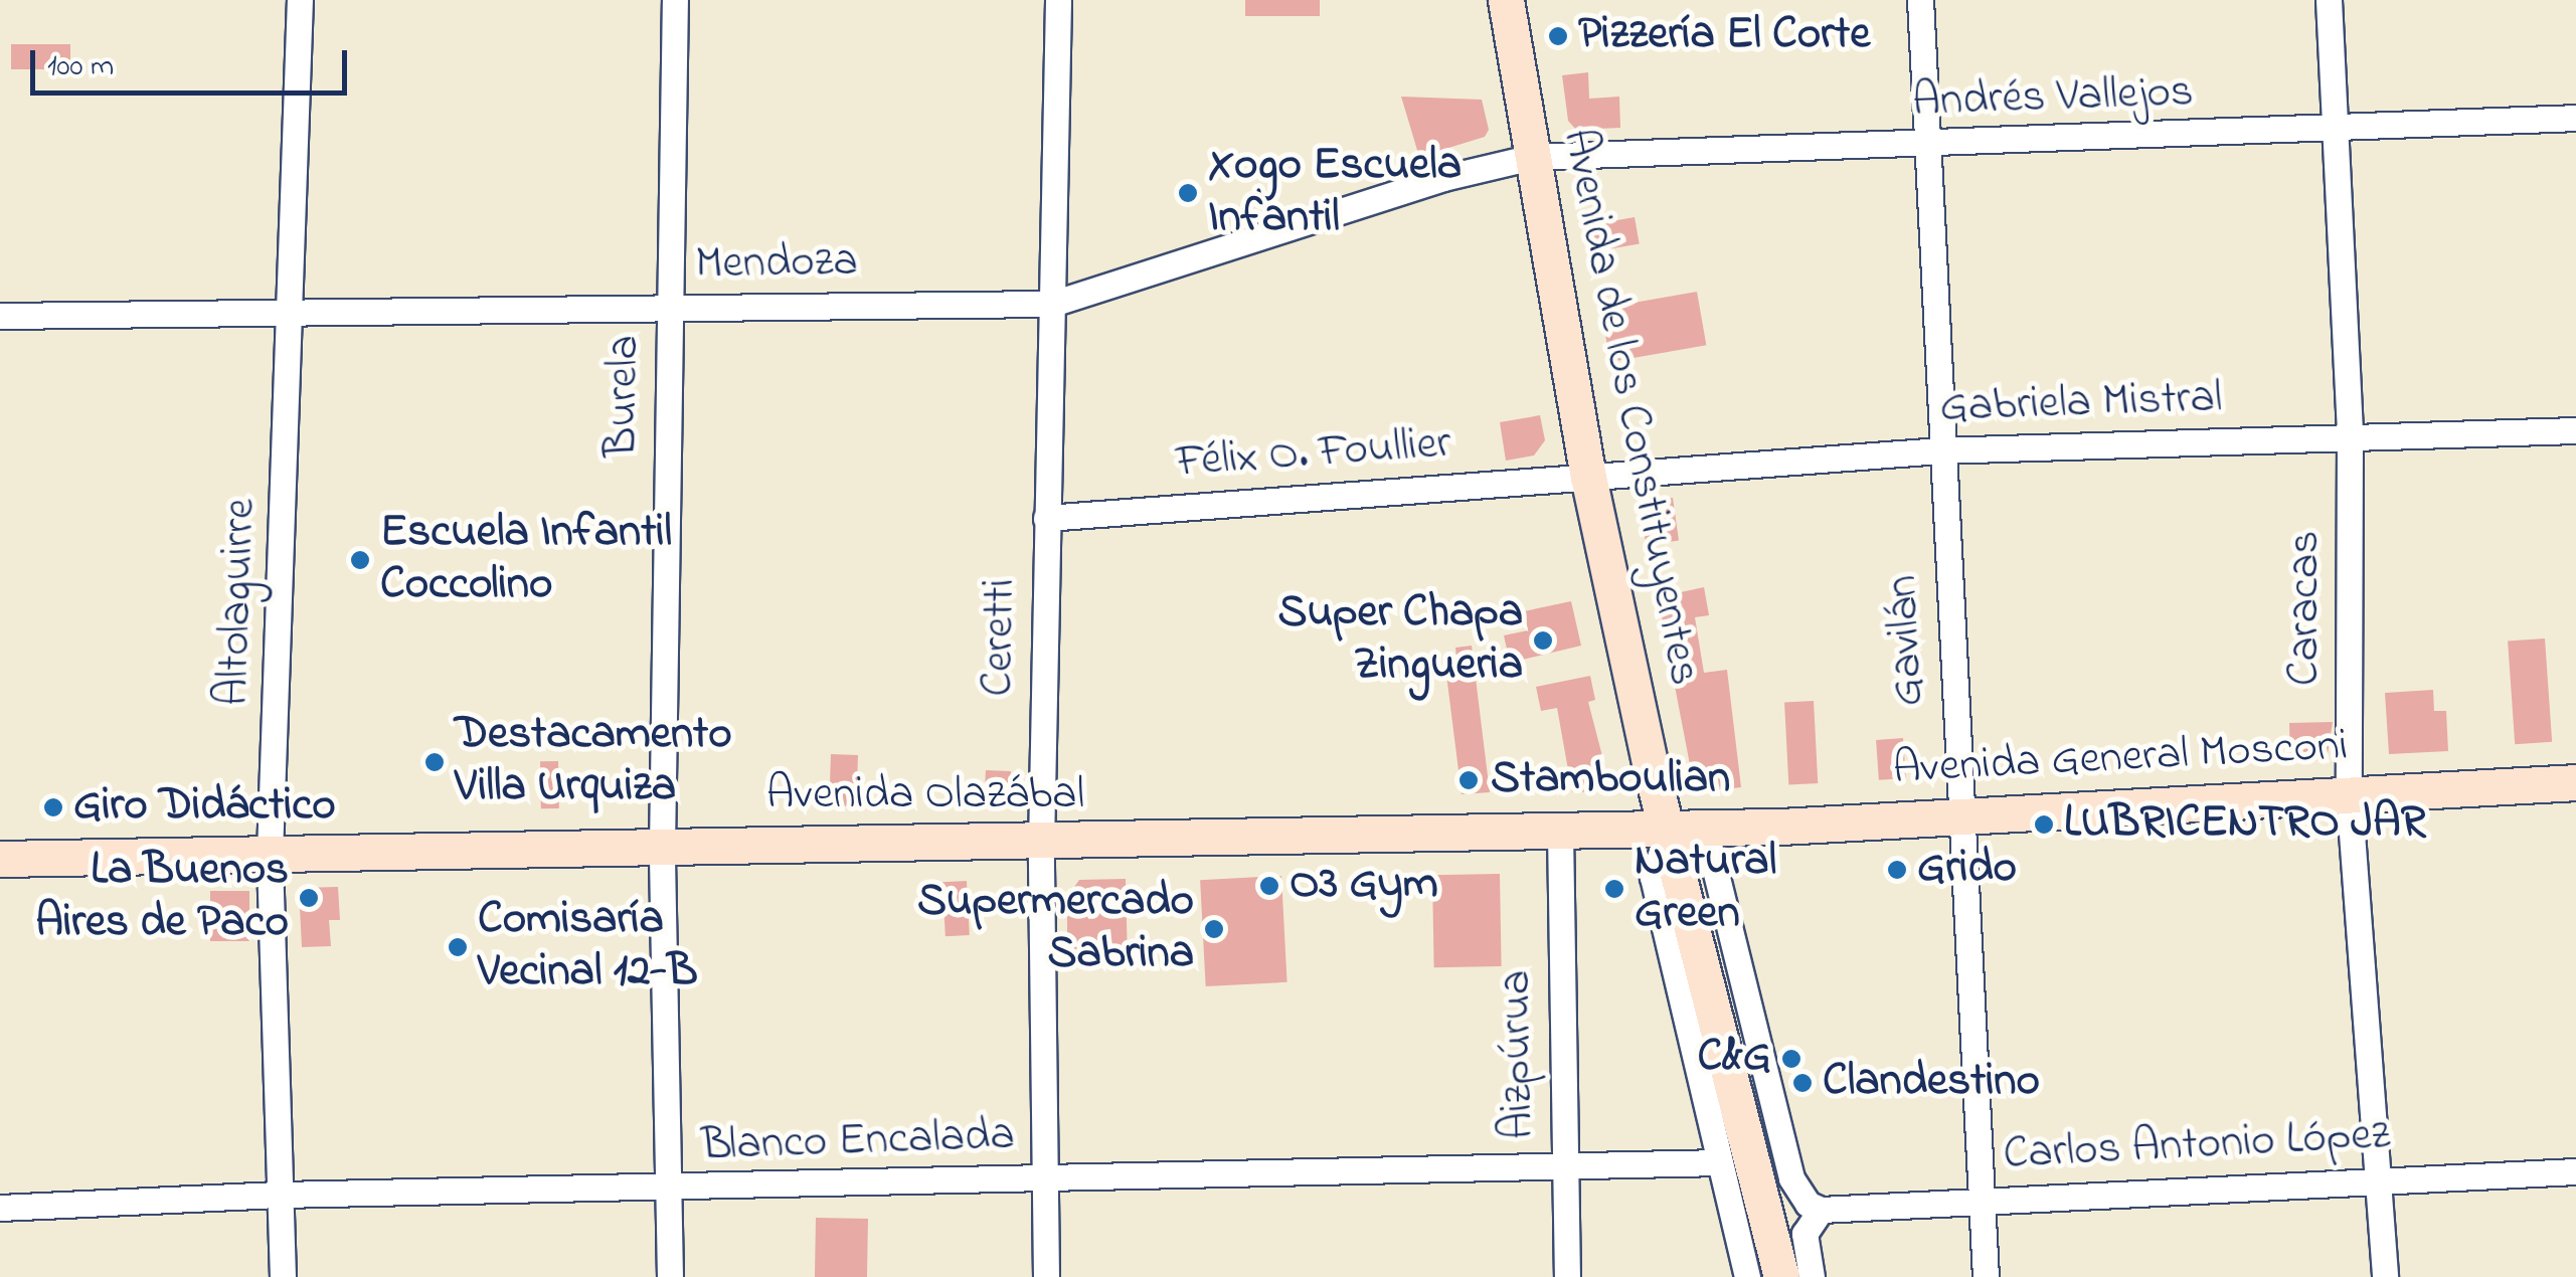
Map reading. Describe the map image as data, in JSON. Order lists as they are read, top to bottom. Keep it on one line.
{"streets":{"main road":["Avenida de los Constituyentes","Avenida General Mosconi","Avenida Olazábal"],"street":["Andrés Vallejos","Mendoza","Burela","Gabriela Mistral","Félix O. Foullier","Altolaguirre","Caracas","Ceretti","Gavilán","Aizpúrua","Blanco Encalada","Carlos Antonio López"]},"crossings":[["Andrés Vallejos","Mendoza"],["Andrés Vallejos","Avenida de los Constituyentes"],["Andrés Vallejos","Caracas"],["Andrés Vallejos","Gavilán"],["Mendoza","Burela"],["Mendoza","Avenida de los Constituyentes"],["Mendoza","Altolaguirre"],["Mendoza","Ceretti"],["Burela","Avenida Olazábal"],["Burela","Blanco Encalada"],["Gabriela Mistral","Avenida de los Constituyentes"],["Gabriela Mistral","Félix O. Foullier"],["Gabriela Mistral","Caracas"],["Gabriela Mistral","Gavilán"],["Avenida de los Constituyentes","Félix O. Foullier"],["Avenida de los Constituyentes","Avenida General Mosconi"],["Avenida de los Constituyentes","Avenida Olazábal"],["Avenida de los Constituyentes","Carlos Antonio López"],["Félix O. Foullier","Ceretti"],["Altolaguirre","Avenida Olazábal"],["Altolaguirre","Blanco Encalada"],["Caracas","Avenida General Mosconi"],["Caracas","Carlos Antonio López"],["Ceretti","Avenida Olazábal"],["Ceretti","Blanco Encalada"],["Gavilán","Avenida General Mosconi"],["Gavilán","Carlos Antonio López"],["Avenida General Mosconi","Avenida Olazábal"],["Avenida Olazábal","Aizpúrua"],["Aizpúrua","Blanco Encalada"]],"places":["Pizzería El Corte","Xogo Escuela Infantil","Escuela Infantil Coccolino","Super Chapa Zingueria","Destacamento Villa Urquiza","Stamboulian","Giro Didáctico","LUBRICENTRO JAR","Grido","O3 Gym","Natural Green","La Buenos Aires de Paco","Supermercado Sabrina","Comisaría Vecinal 12-B","C&G","Clandestino"],"scale_bar":"100 m"}
